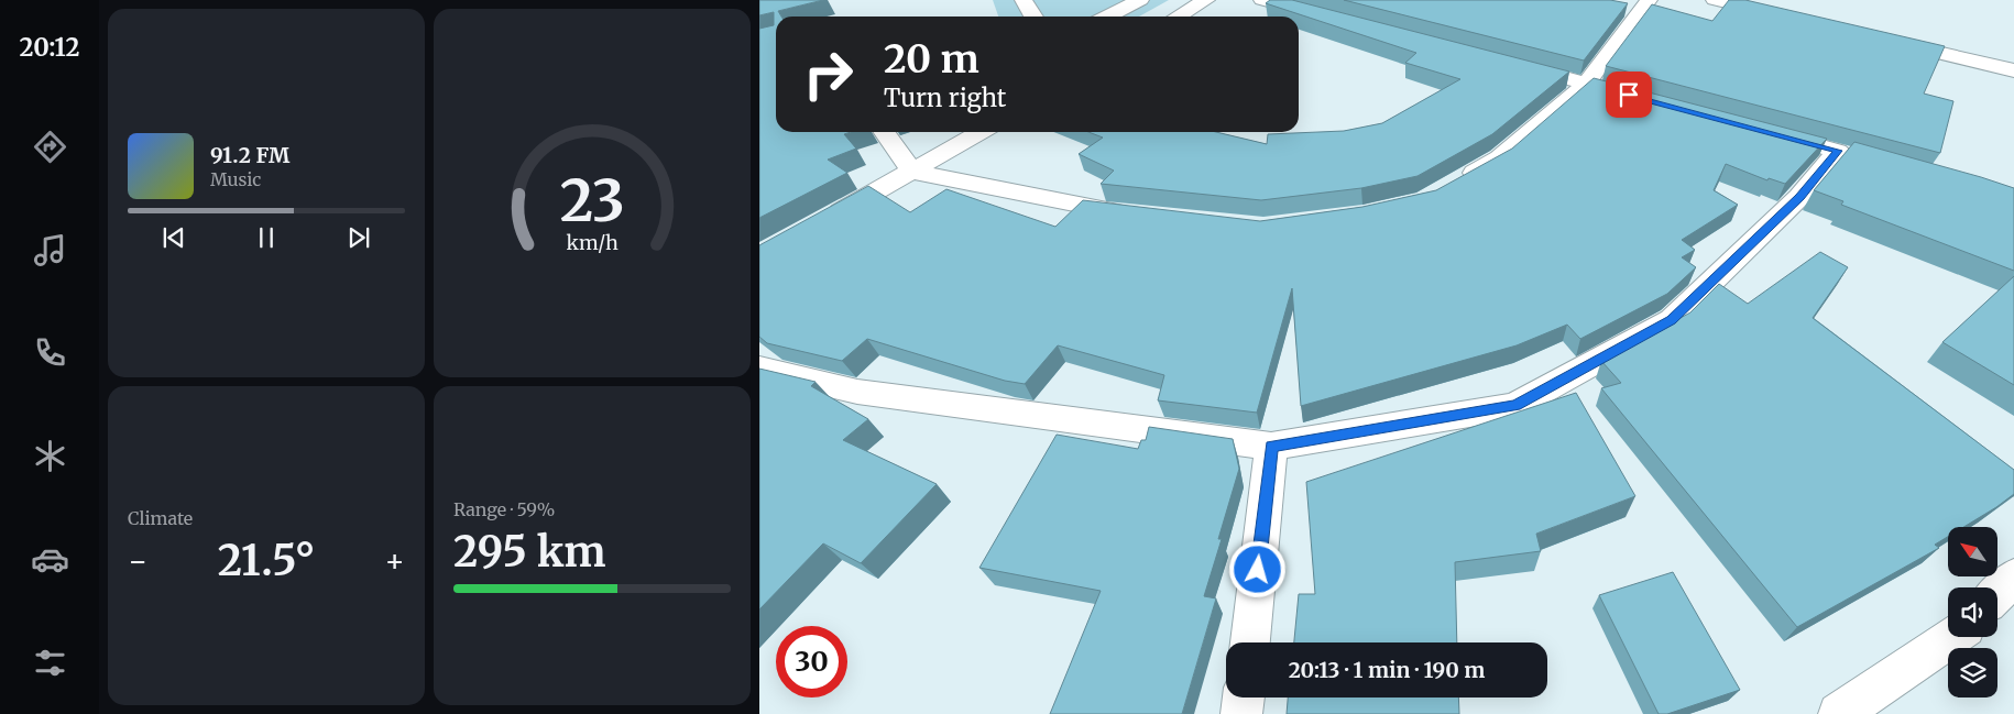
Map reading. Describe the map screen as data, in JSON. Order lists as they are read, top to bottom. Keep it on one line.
{"north":"top left","page":{"tabs":"20:12","turn":["20 m","Turn right"],"song":["91.2 FM","Music"],"tile":["Climate",["Range · 59%","295 km"]],"heat":["−","21.5°","+"],"limit":"30","trip":"20:13 · 1 min · 190 m","gauge":["23","km/h"]}}
